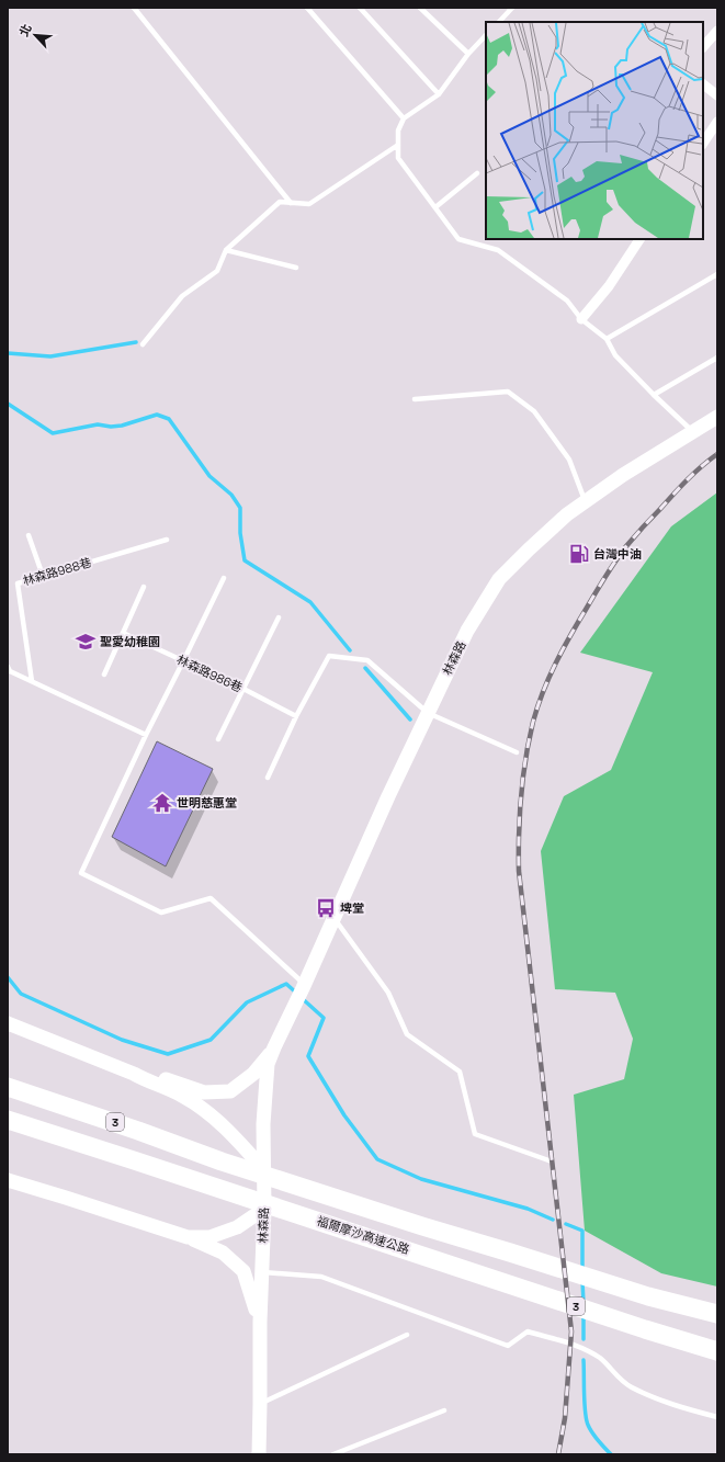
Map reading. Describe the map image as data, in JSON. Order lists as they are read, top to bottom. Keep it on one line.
{"streets":{"highway":["3","福爾摩沙高速公路"],"main road":["林森路"],"lane":["林森路988巷","林森路986巷"]},"places":{"fuel station":["台灣中油"],"school or university":["聖愛幼稚園"],"temple":["世明慈惠堂"],"bus stop":["埤堂"]},"north":"top left"}
